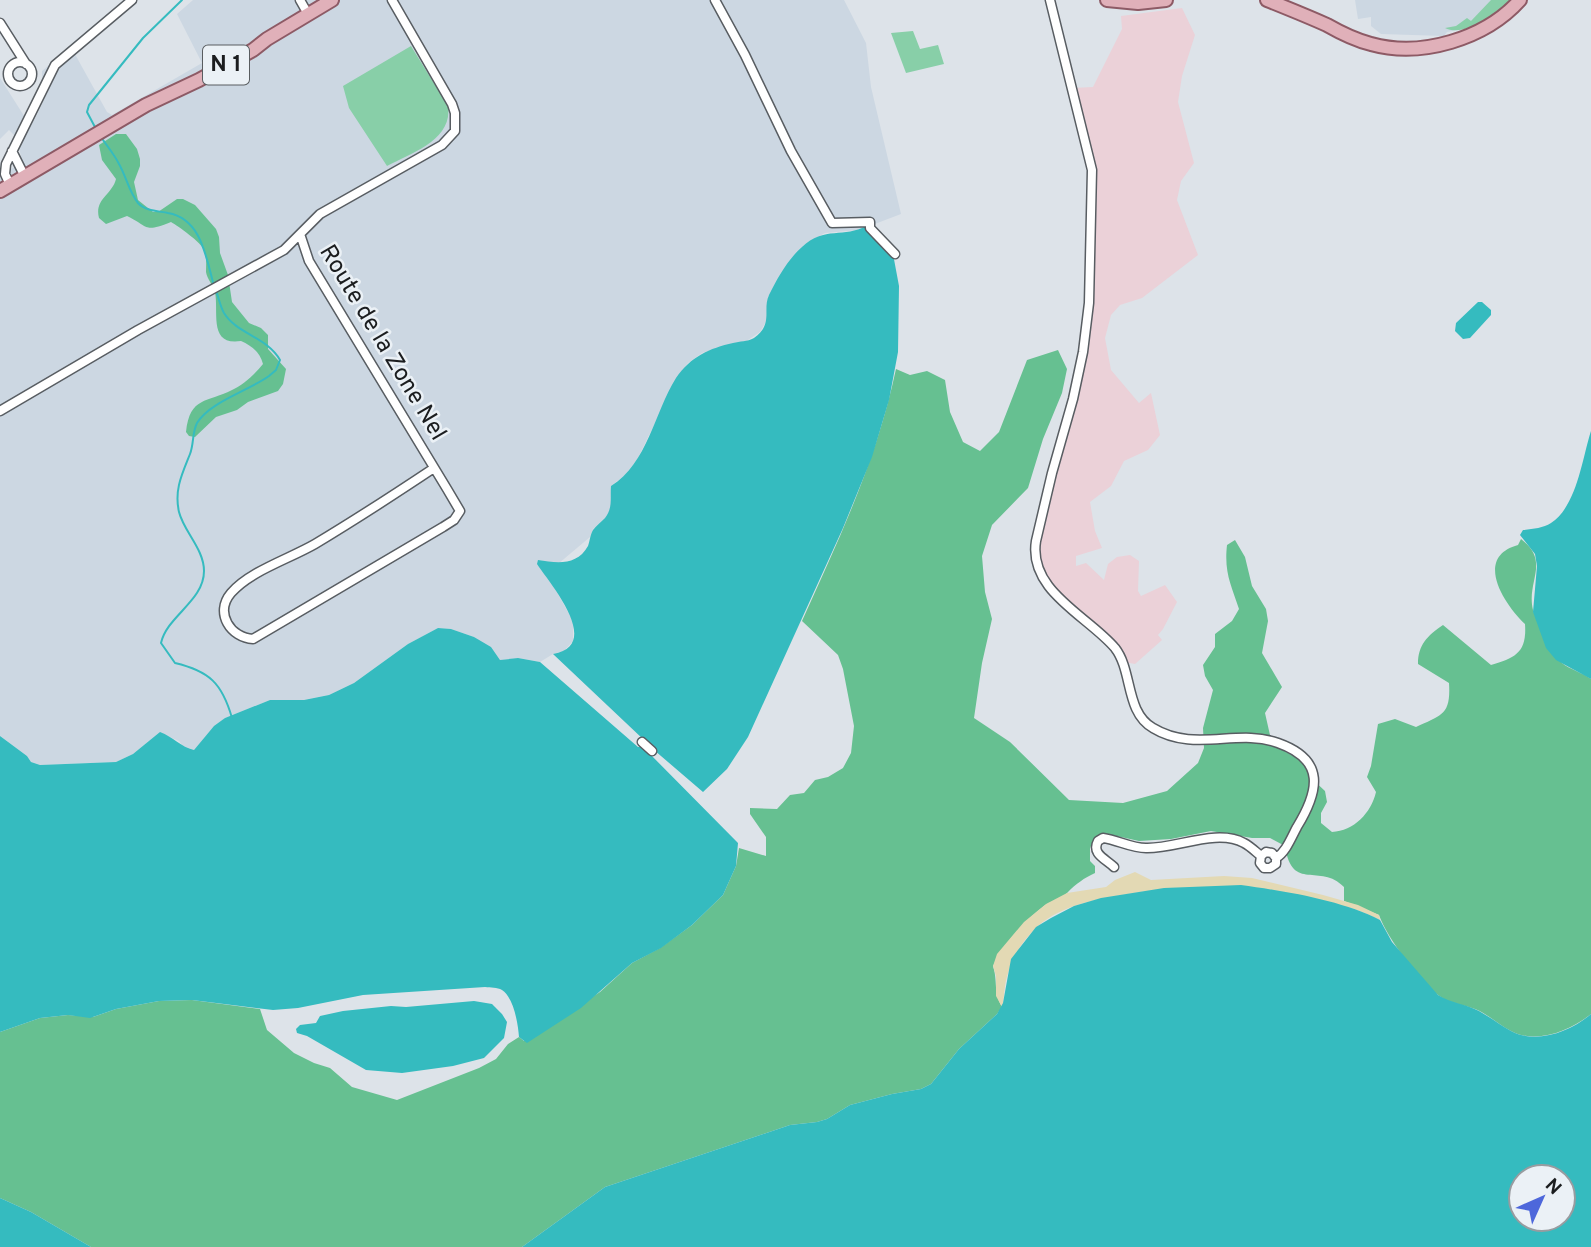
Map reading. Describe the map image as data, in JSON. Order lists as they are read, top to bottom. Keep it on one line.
{"streets":{"main road":["N 1"],"street":["Route de la Zone Nel"]},"north":"top right"}
